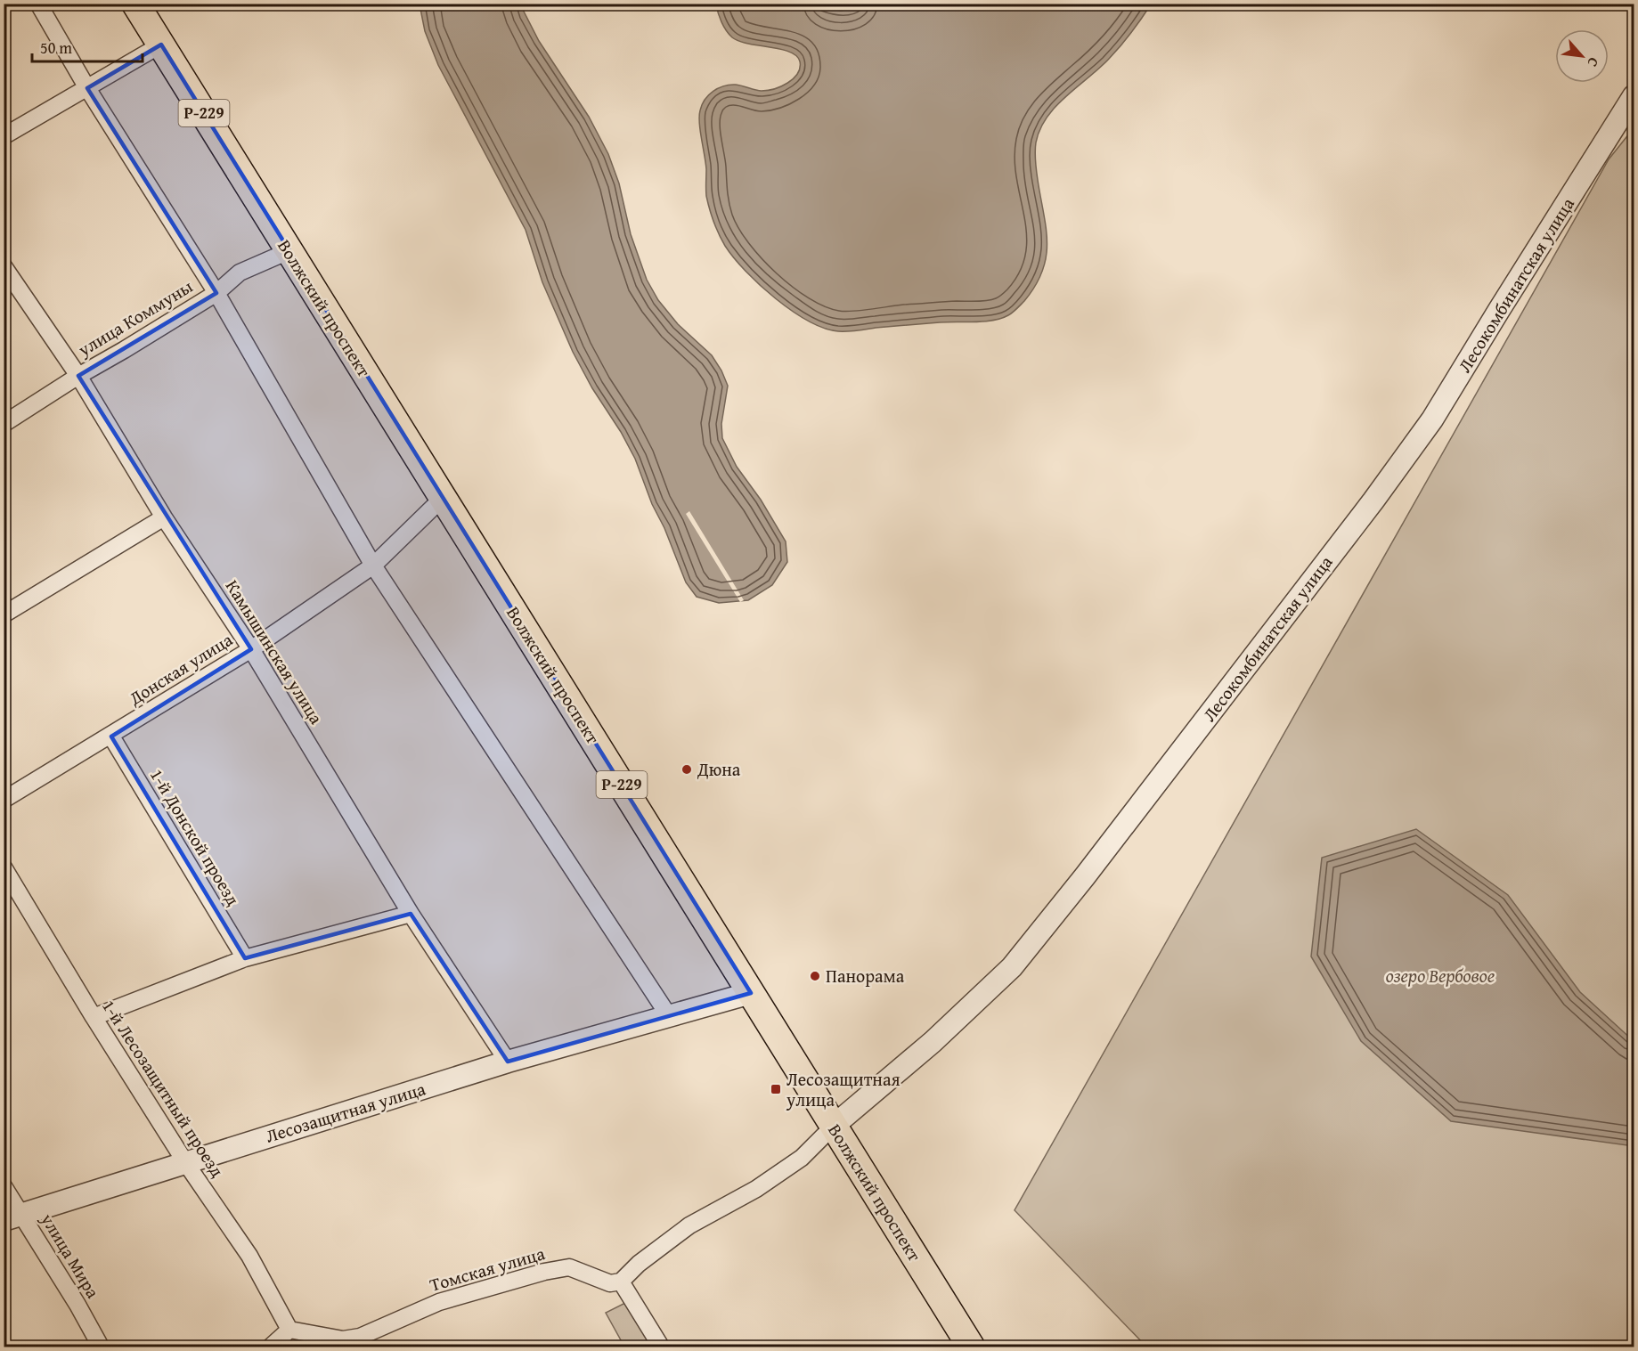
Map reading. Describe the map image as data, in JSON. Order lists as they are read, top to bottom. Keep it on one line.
{"streets":{"main road":["Р-229","Волжский проспект"],"street":["Лесокомбинатская улица","улица Коммуны","Камышинская улица","Донская улица","1-й Донской проезд","1-й Лесозащитный проезд","Лесозащитная улица","улица Мира","Томская улица"]},"crossings":[["Лесокомбинатская улица","Волжский проспект"],["Волжский проспект","улица Коммуны"],["Волжский проспект","Донская улица"],["Волжский проспект","Лесозащитная улица"],["улица Коммуны","Камышинская улица"],["Камышинская улица","Донская улица"],["Камышинская улица","Лесозащитная улица"],["Донская улица","1-й Донской проезд"],["1-й Лесозащитный проезд","Лесозащитная улица"],["1-й Лесозащитный проезд","Томская улица"],["Лесозащитная улица","улица Мира"]],"water":["озеро Вербовое"],"places":{"other":["Дюна","Панорама"],"transit":["Лесозащитная улица"]},"scale_bar":"50 m","north":"bottom right"}
